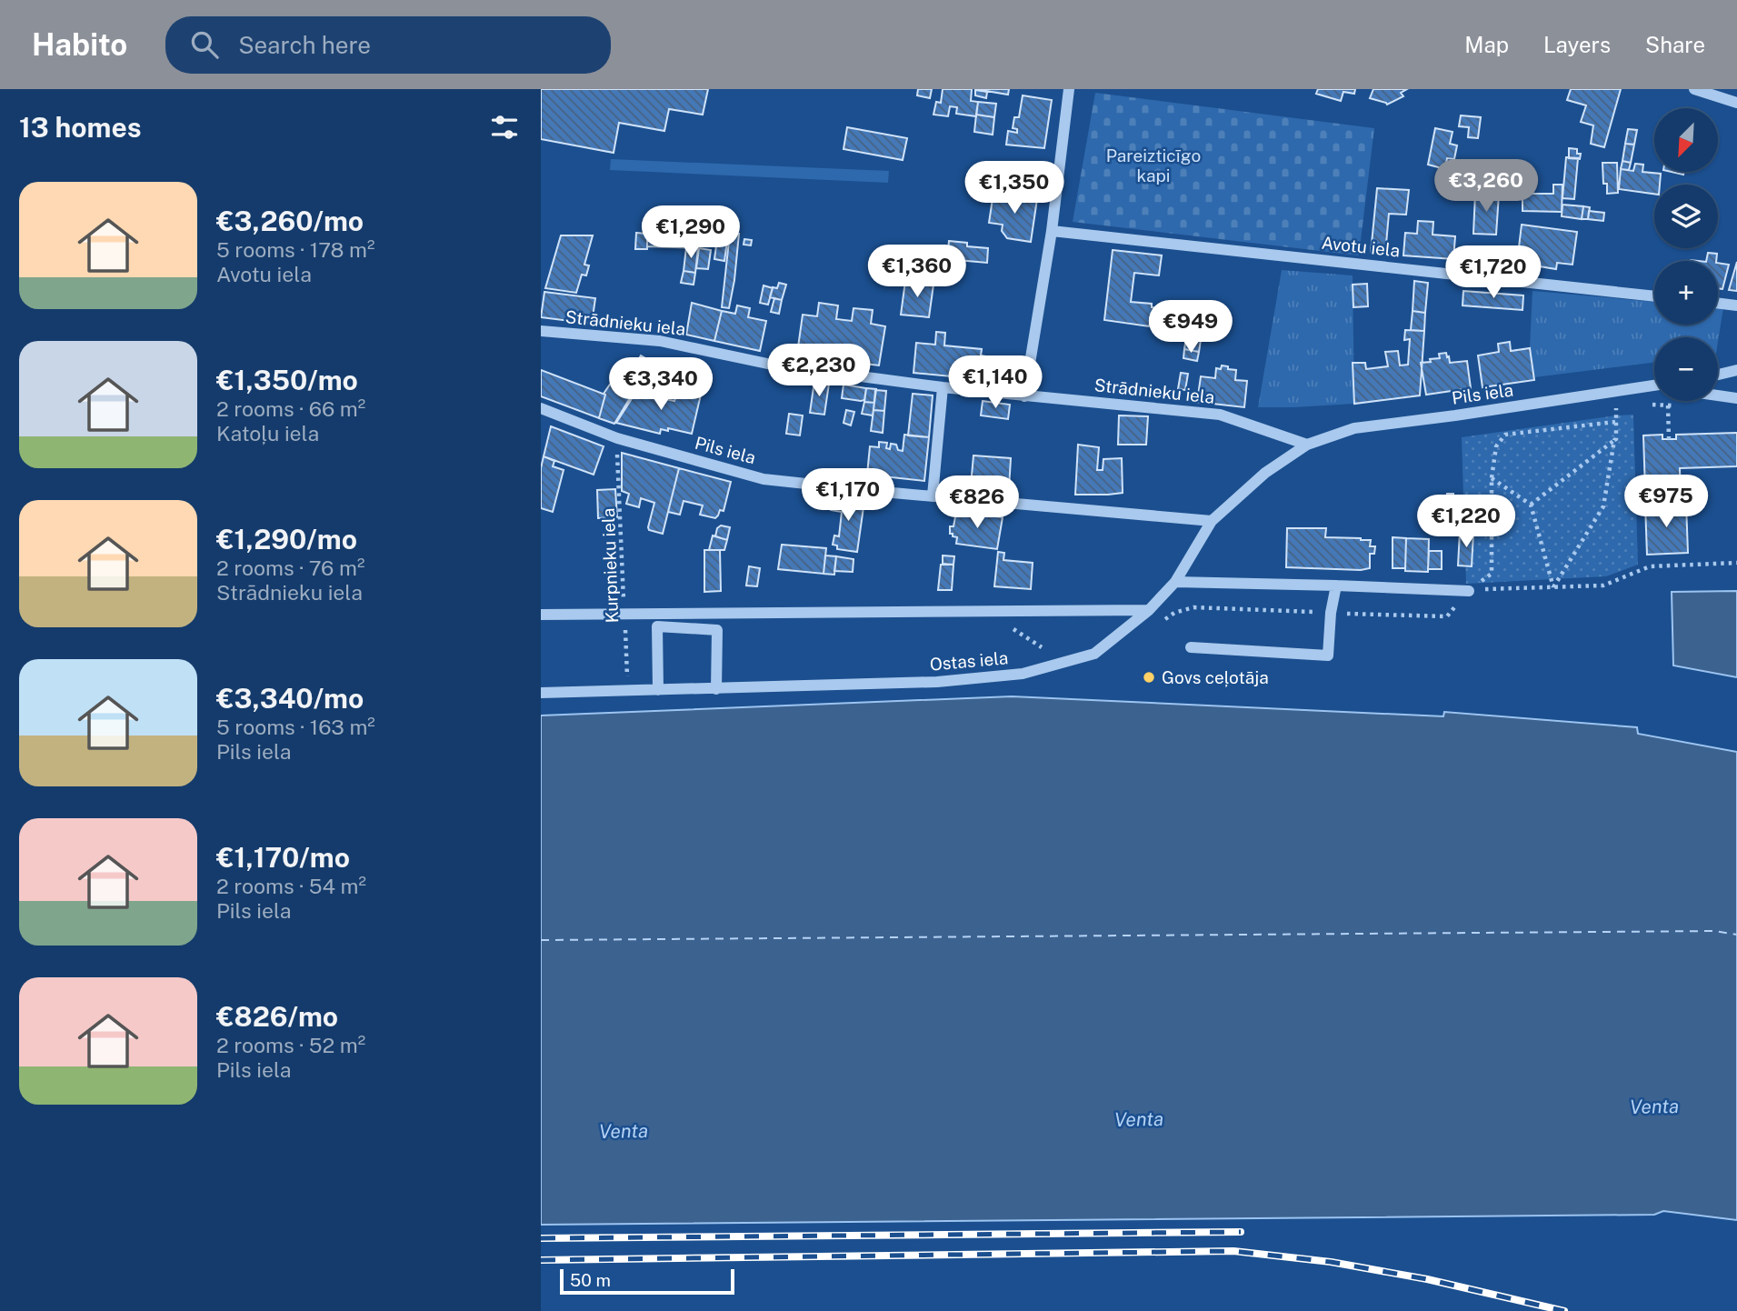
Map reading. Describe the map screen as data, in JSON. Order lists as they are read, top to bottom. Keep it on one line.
{"streets":{"street":["Avotu iela","Strādnieku iela","Pils iela","Ostas iela"],"path":["Kurpnieku iela"]},"crossings":[["Strādnieku iela","Pils iela"],["Strādnieku iela","Ostas iela"],["Pils iela","Kurpnieku iela"],["Pils iela","Ostas iela"],["Kurpnieku iela","Ostas iela"]],"water":["Venta"],"parks":["Pareizticīgo kapi"],"places":["Govs ceļotāja"],"scale_bar":"50 m","north":"bottom left","page":{"header":"Habito","search":"Search here","nav":["Map","Layers","Share"],"heading":"13 homes","map_buttons":["+","−"],"price":["€3,260","€1,350","€1,290","€1,360","€1,720","€949","€2,230","€1,140","€3,340","€1,170","€975","€826","€1,220"],"list":[{"name":"€3,260/mo","note":"5 rooms · 178 m² · Avotu iela"},{"name":"€1,350/mo","note":"2 rooms · 66 m² · Katoļu iela"},{"name":"€1,290/mo","note":"2 rooms · 76 m² · Strādnieku iela"},{"name":"€3,340/mo","note":"5 rooms · 163 m² · Pils iela"},{"name":"€1,170/mo","note":"2 rooms · 54 m² · Pils iela"},{"name":"€826/mo","note":"2 rooms · 52 m² · Pils iela"}],"scale":"50 m"}}
